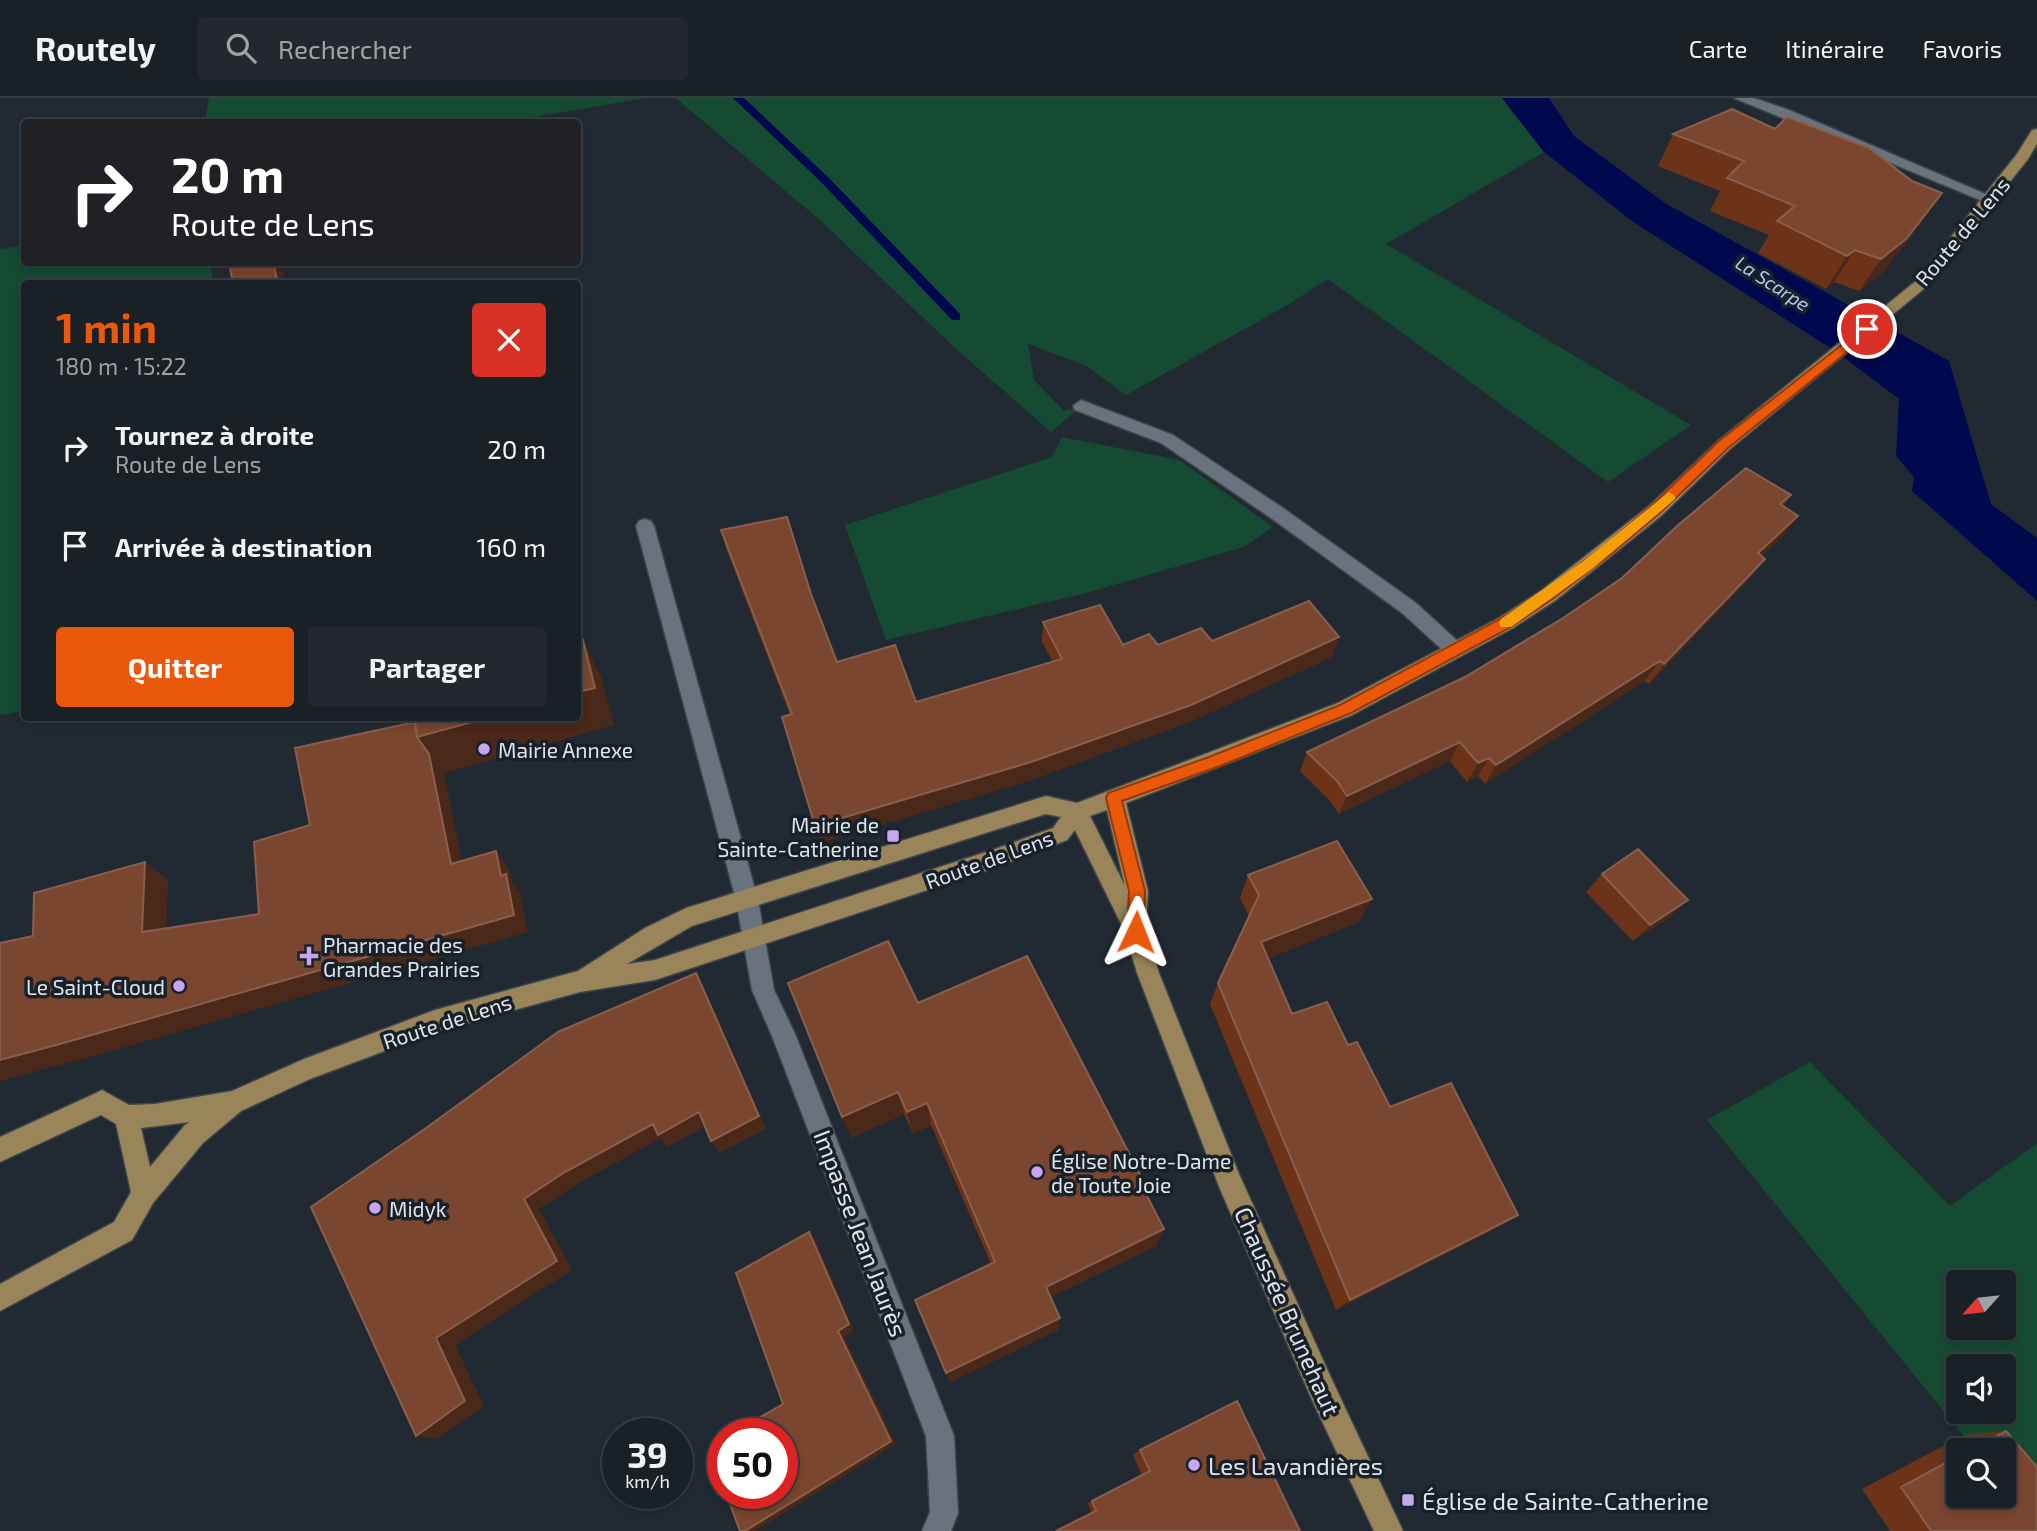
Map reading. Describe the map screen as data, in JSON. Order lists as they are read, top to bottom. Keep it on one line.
{"streets":{"main road":["Route de Lens","Chaussée Brunehaut"],"lane":["Impasse Jean Jaurès"]},"crossings":[["Route de Lens","Impasse Jean Jaurès"],["Route de Lens","Chaussée Brunehaut"]],"water":["La Scarpe"],"places":{"other":["Mairie Annexe","Le Saint-Cloud","Église Notre-Dame de Toute Joie","Midyk","Les Lavandières"],"transit":["Mairie de Sainte-Catherine","Église de Sainte-Catherine"],"health":["Pharmacie des Grandes Prairies"]},"north":"bottom left","page":{"header":"Routely","search":"Rechercher","nav":["Carte","Itinéraire","Favoris"],"turn":["20 m","Route de Lens"],"heading":["1 min","180 m · 15:22"],"list":[{"name":"Tournez à droite","note":"Route de Lens","value":"20 m"},{"name":"Arrivée à destination","value":"160 m"}],"buttons":["Quitter","Partager"],"speed":"39 km/h","limit":"50"}}
